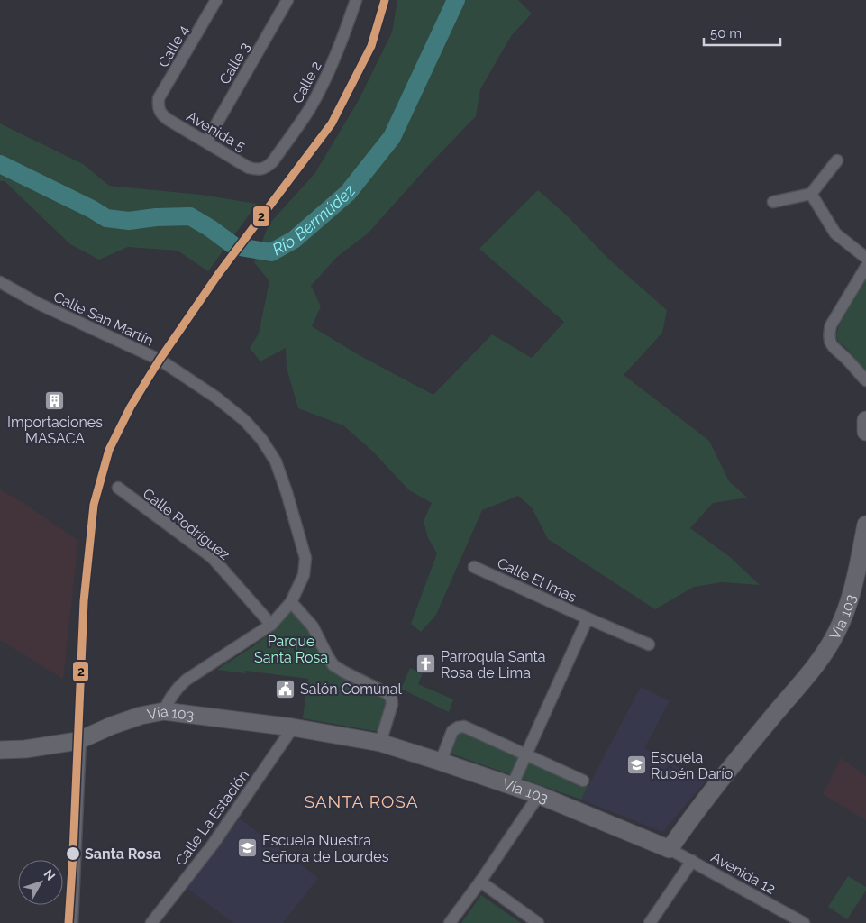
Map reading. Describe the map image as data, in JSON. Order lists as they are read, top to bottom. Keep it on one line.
{"streets":{"main road":["Vía 103"],"street":["Calle 4","Calle 3","Calle 2","Avenida 5","Calle San Martín","Calle Rodríguez","Calle El Imas","Calle La Estación","Avenida 12"]},"crossings":[["Calle 4","Avenida 5"],["Calle 3","Avenida 5"],["Calle 2","Avenida 5"],["Calle San Martín","Calle Rodríguez"],["Calle San Martín","Vía 103"],["Calle El Imas","Vía 103"],["Vía 103","Calle La Estación"],["Vía 103","Avenida 12"]],"districts":["SANTA ROSA"],"water":["Río Bermúdez"],"parks":["Parque Santa Rosa"],"places":{"building":["Importaciones MASACA"],"church":["Parroquia Santa Rosa de Lima"],"public building":["Salón Comunal"],"school or university":["Escuela Rubén Darío","Escuela Nuestra Señora de Lourdes"],"other":["Santa Rosa"]},"lines":["rail line 2"],"scale_bar":"50 m","north":"top right"}
